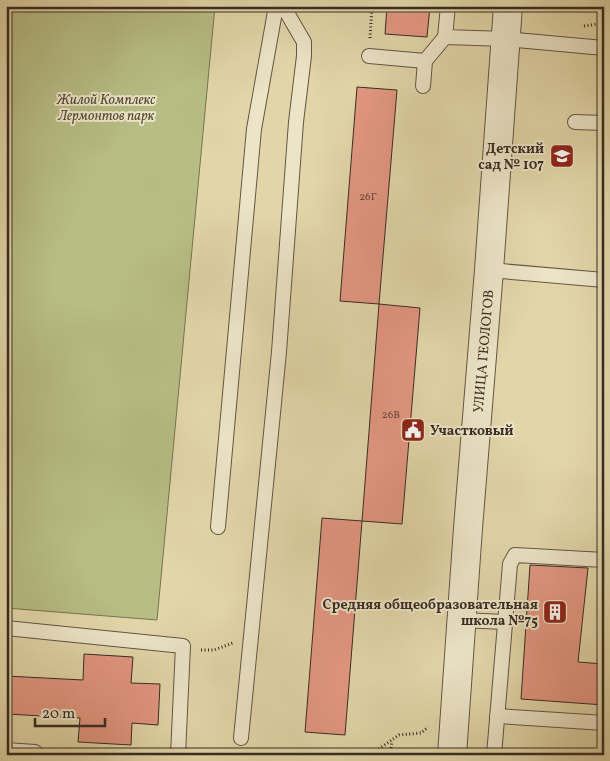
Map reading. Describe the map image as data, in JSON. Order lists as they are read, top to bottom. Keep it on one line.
{"streets":{"street":["УЛИЦА ГЕОЛОГОВ"]},"parks":["Жилой Комплекс Лермонтов парк"],"places":{"school or university":["Детский сад № 107"],"public building":["Участковый"],"building":["Средняя общеобразовательная школа №75"]},"house_numbers":["26Г","26В"],"scale_bar":"20 m"}
